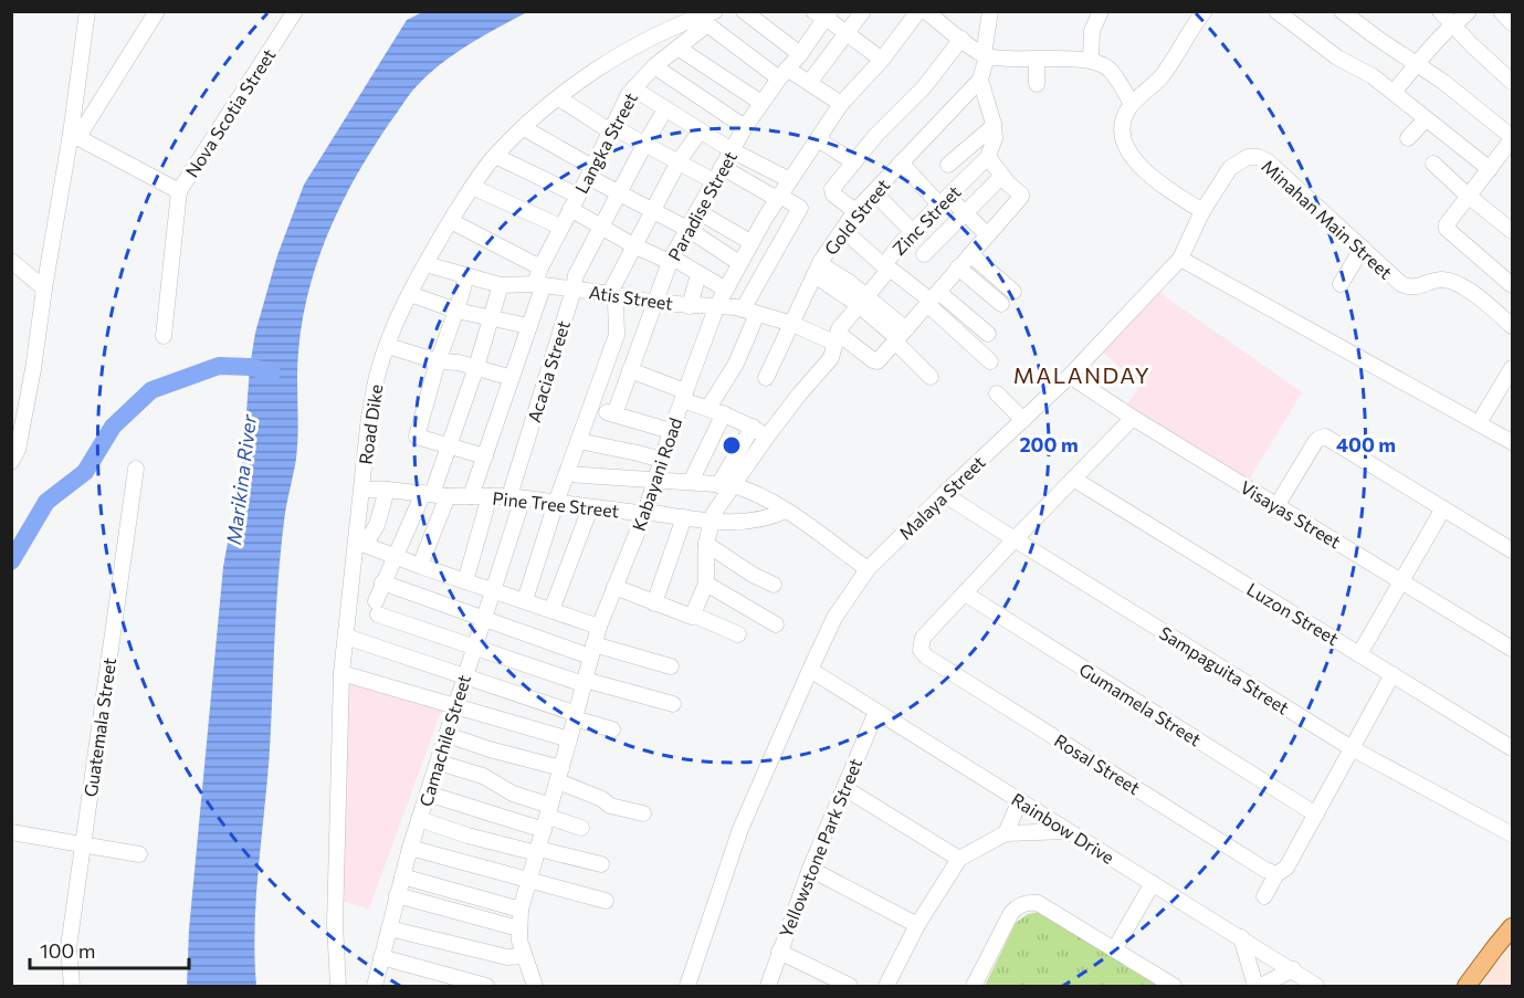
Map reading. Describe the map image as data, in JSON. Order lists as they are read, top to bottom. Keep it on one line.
{"streets":{"street":["Nova Scotia Street","Langka Street","Paradise Street","Gold Street","Minahan Main Street","Zinc Street","Atis Street","Acacia Street","Road Dike","Kabayani Road","Malaya Street","Pine Tree Street","Visayas Street","Luzon Street","Sampaguita Street","Gumamela Street","Guatemala Street","Camachile Street","Rosal Street","Rainbow Drive","Yellowstone Park Street"]},"crossings":[["Langka Street","Atis Street"],["Langka Street","Road Dike"],["Langka Street","Pine Tree Street"],["Paradise Street","Atis Street"],["Gold Street","Atis Street"],["Minahan Main Street","Malaya Street"],["Zinc Street","Atis Street"],["Atis Street","Acacia Street"],["Atis Street","Road Dike"],["Atis Street","Kabayani Road"],["Acacia Street","Pine Tree Street"],["Acacia Street","Camachile Street"],["Road Dike","Pine Tree Street"],["Kabayani Road","Pine Tree Street"],["Malaya Street","Visayas Street"],["Malaya Street","Sampaguita Street"],["Malaya Street","Rainbow Drive"],["Pine Tree Street","Camachile Street"],["Gumamela Street","Rosal Street"],["Rainbow Drive","Yellowstone Park Street"]],"districts":["MALANDAY"],"water":["Marikina River"],"scale_bar":"100 m","rings":["200 m","400 m"]}
